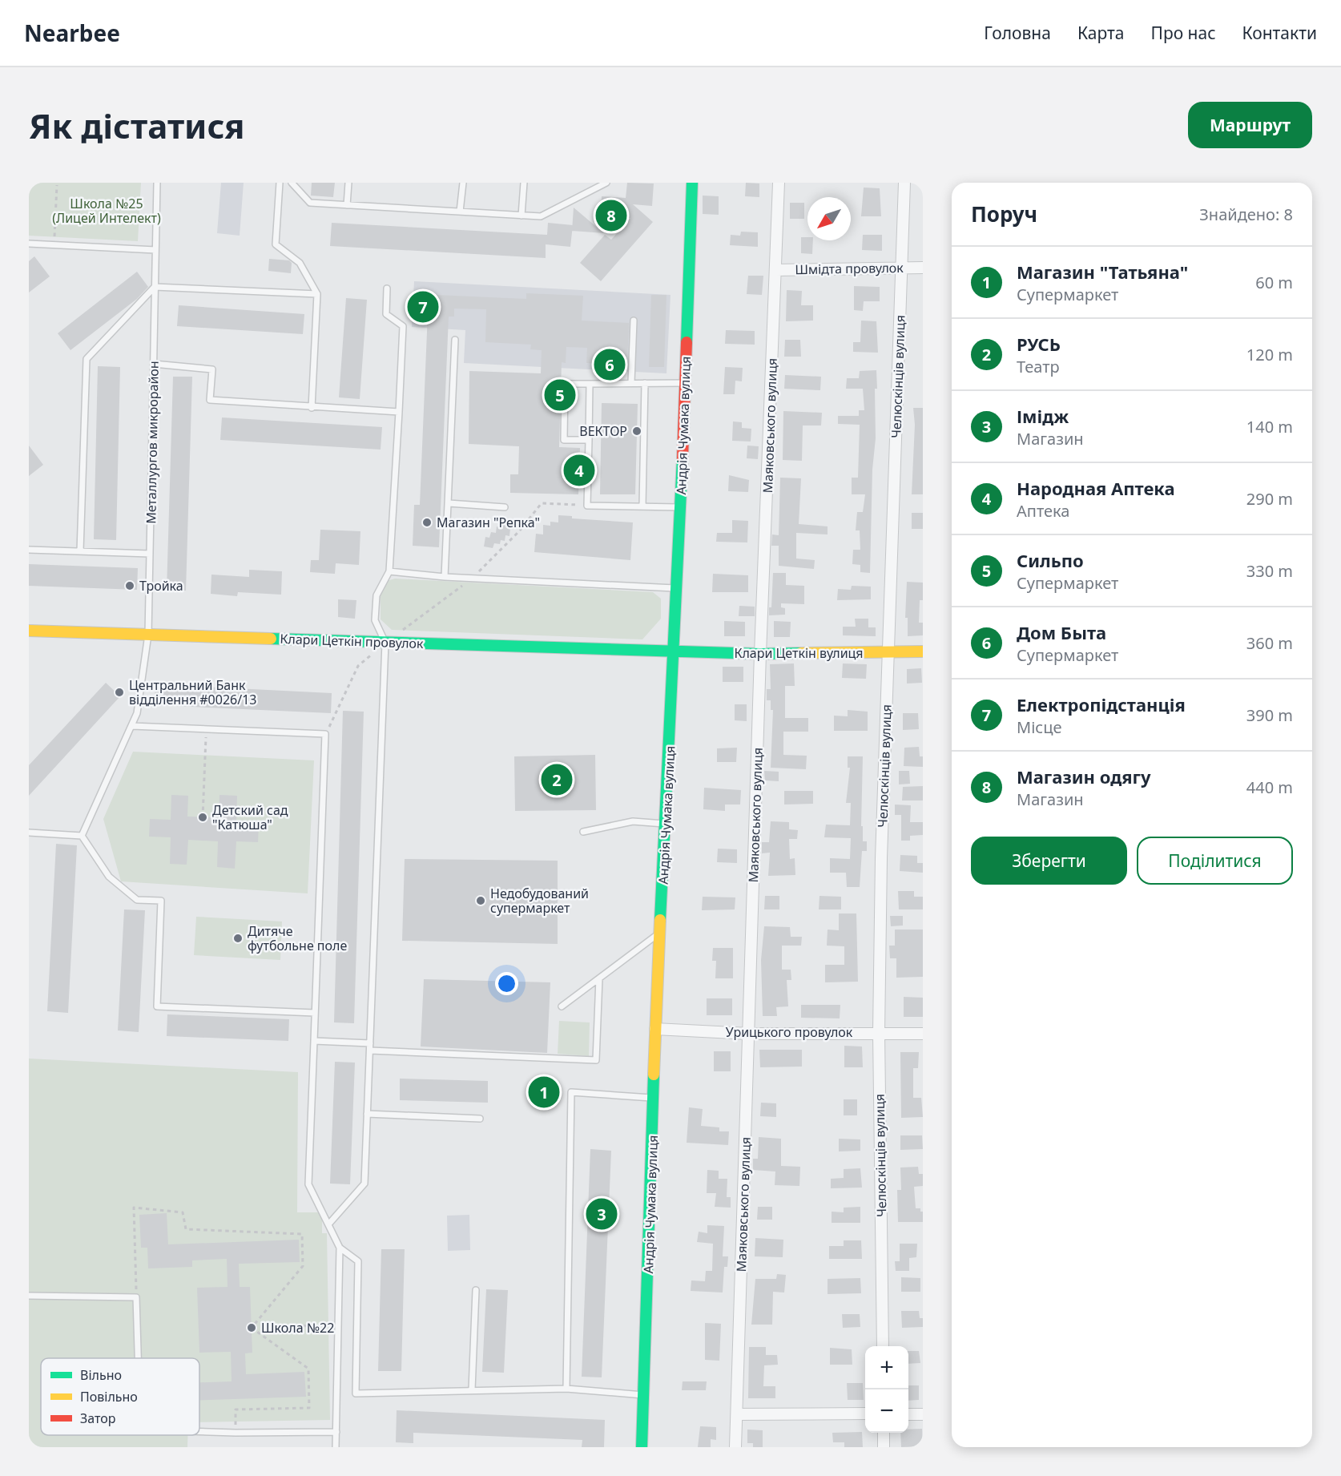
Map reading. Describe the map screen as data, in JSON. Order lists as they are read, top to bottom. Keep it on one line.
{"streets":{"street":["Шмідта провулок","Челюскінців вулиця","Андрія Чумака вулиця","Маяковського вулиця","Клари Цеткін провулок","Клари Цеткін вулиця","Урицького провулок"],"lane":["Металлургов микрорайон"]},"crossings":[["Шмідта провулок","Челюскінців вулиця"],["Шмідта провулок","Маяковського вулиця"],["Челюскінців вулиця","Клари Цеткін вулиця"],["Челюскінців вулиця","Урицького провулок"],["Андрія Чумака вулиця","Клари Цеткін провулок"],["Андрія Чумака вулиця","Клари Цеткін вулиця"],["Андрія Чумака вулиця","Урицького провулок"],["Маяковського вулиця","Клари Цеткін вулиця"],["Маяковського вулиця","Урицького провулок"],["Металлургов микрорайон","Клари Цеткін провулок"],["Клари Цеткін провулок","Клари Цеткін вулиця"]],"parks":["Школа №25 (Лицей Интелект)"],"places":["ВЕКТОР","Магазин \"Репка\"","Тройка","Центральний Банк відділення #0026/13","Детский сад \"Катюша\"","Недобудований супермаркет","Дитяче футбольне поле","Школа №22"],"legend":["Вільно","Повільно","Затор"],"north":"bottom left","page":{"header":"Nearbee","nav":["Головна","Карта","Про нас","Контакти"],"buttons":["Маршрут",["Зберегти","Поділитися"]],"title":"Як дістатися","heading":["Поруч","Знайдено: 8"],"pins":["8","7","6","5","4","2","1","3"],"list":[{"mark":"1","name":"Магазин \"Татьяна\"","note":"Супермаркет","value":"60 m"},{"mark":"2","name":"РУСЬ","note":"Театр","value":"120 m"},{"mark":"3","name":"Імідж","note":"Магазин","value":"140 m"},{"mark":"4","name":"Народная Аптека","note":"Аптека","value":"290 m"},{"mark":"5","name":"Сильпо","note":"Супермаркет","value":"330 m"},{"mark":"6","name":"Дом Быта","note":"Супермаркет","value":"360 m"},{"mark":"7","name":"Електропідстанція","note":"Місце","value":"390 m"},{"mark":"8","name":"Магазин одягу","note":"Магазин","value":"440 m"}],"map_buttons":["+","−"]}}
